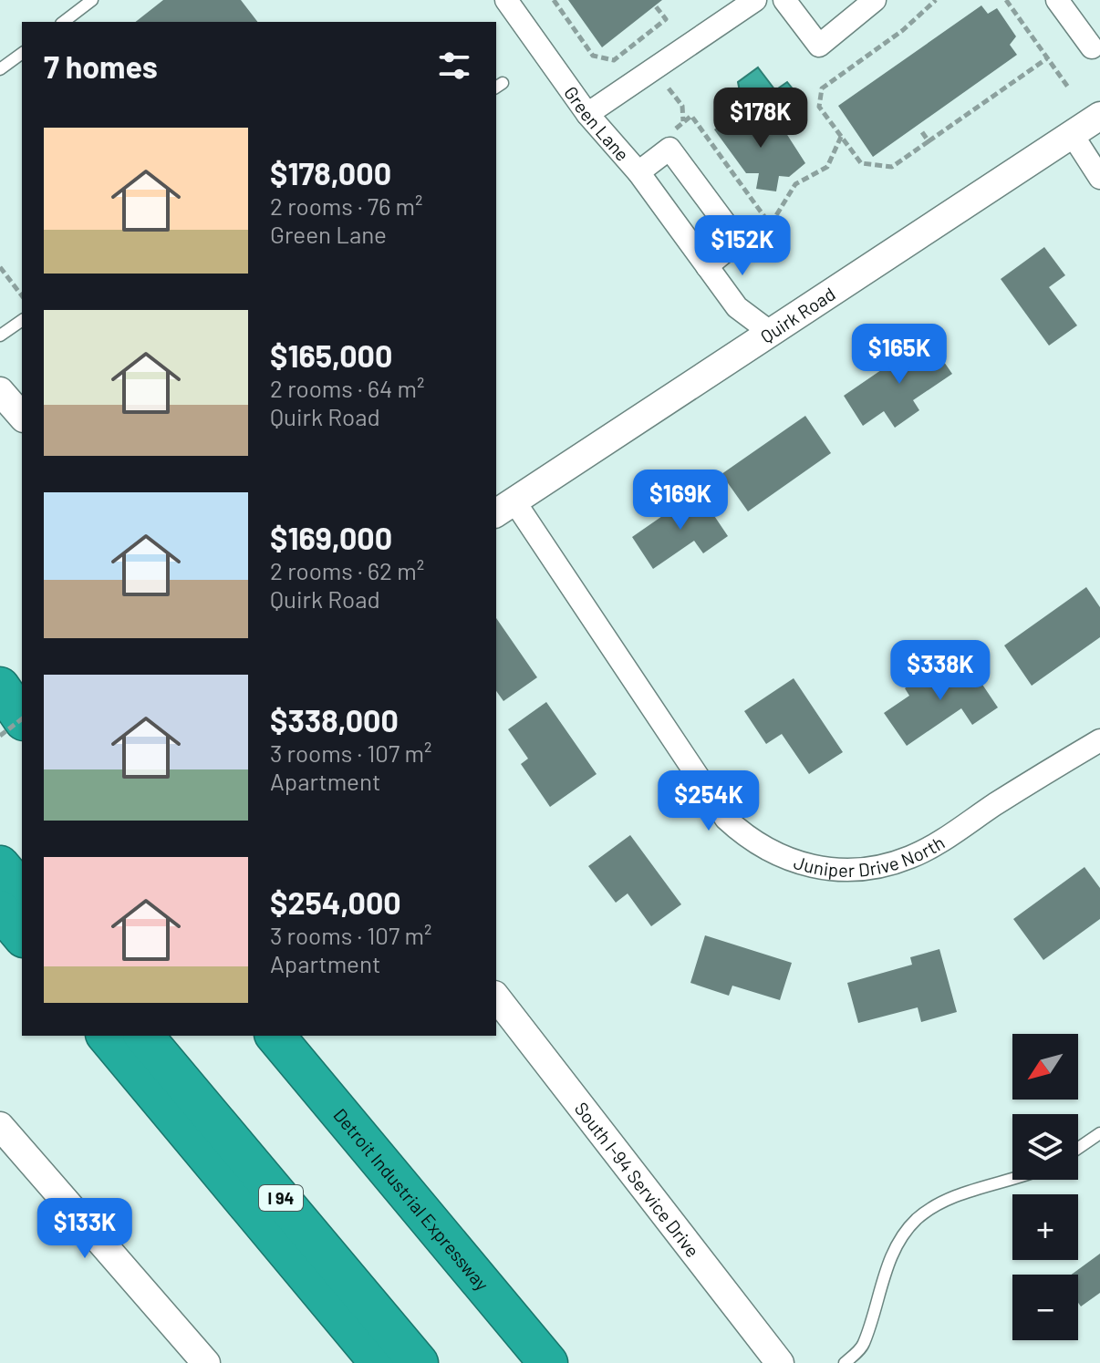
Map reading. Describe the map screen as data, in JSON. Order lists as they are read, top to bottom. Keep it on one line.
{"streets":{"highway":["I 94","Detroit Industrial Expressway"],"street":["Green Lane","Quirk Road","Juniper Drive North","South I-94 Service Drive"]},"crossings":[["Green Lane","Quirk Road"],["Quirk Road","Juniper Drive North"]],"north":"bottom left","page":{"heading":"7 homes","price":["$178K","$152K","$165K","$169K","$338K","$254K","$133K"],"list":[{"name":"$178,000","note":"2 rooms · 76 m² · Green Lane"},{"name":"$165,000","note":"2 rooms · 64 m² · Quirk Road"},{"name":"$169,000","note":"2 rooms · 62 m² · Quirk Road"},{"name":"$338,000","note":"3 rooms · 107 m² · Apartment"},{"name":"$254,000","note":"3 rooms · 107 m² · Apartment"}],"map_buttons":["+","−"]}}
